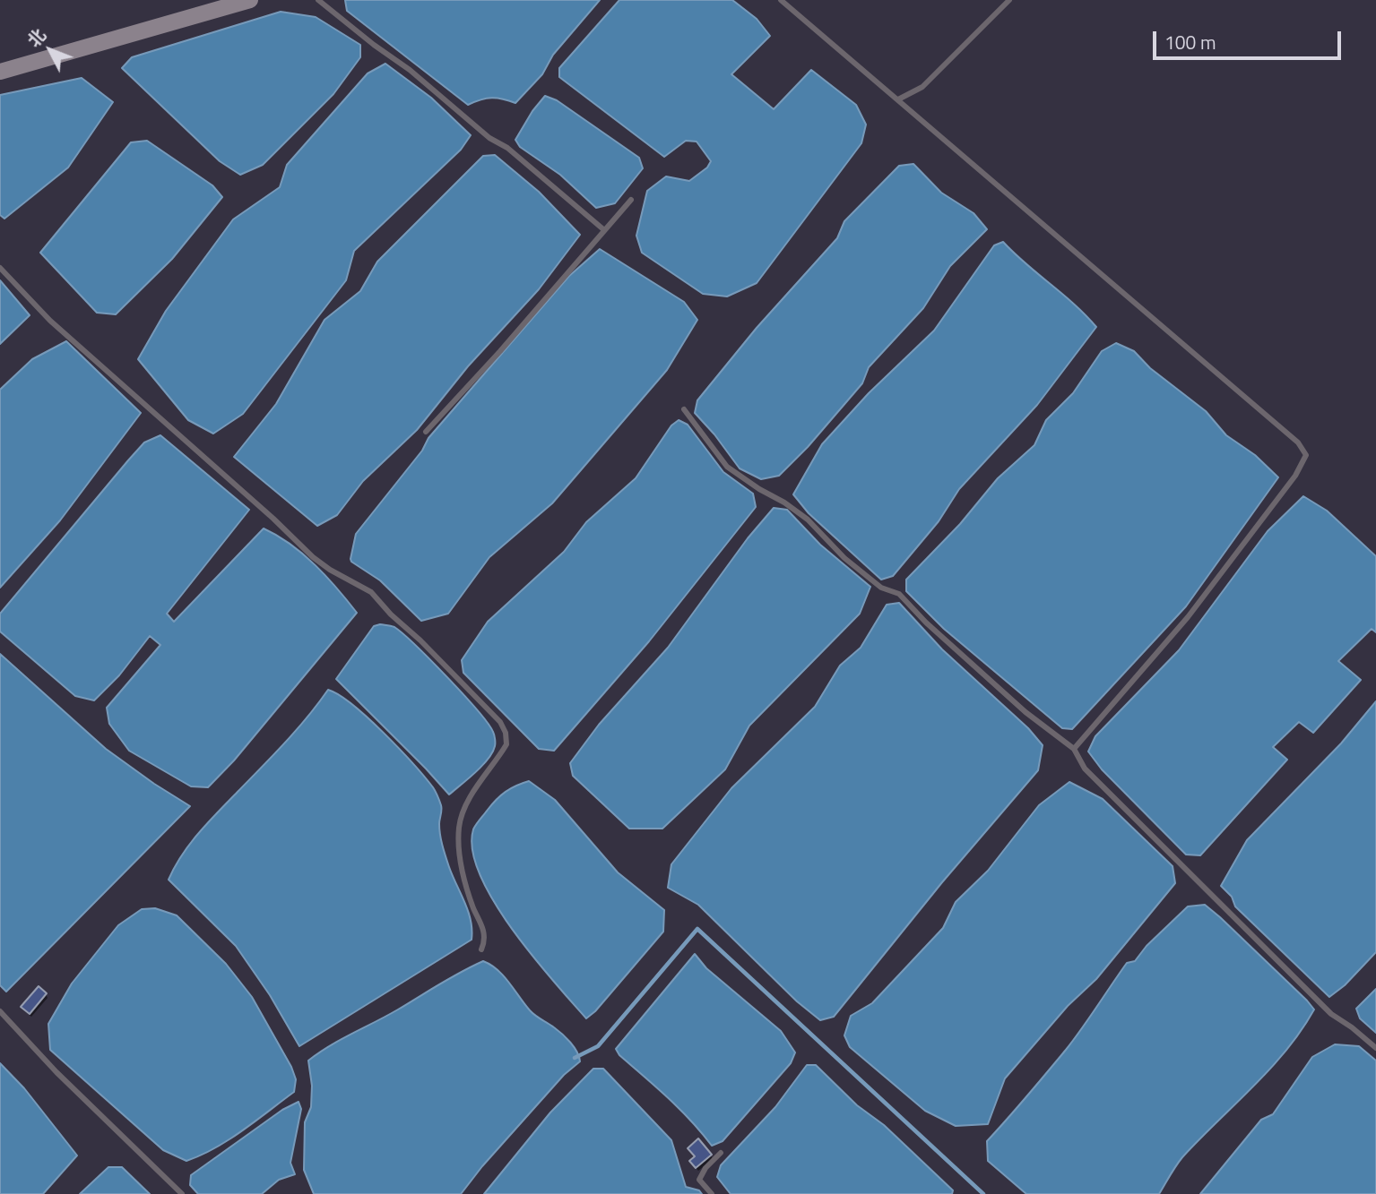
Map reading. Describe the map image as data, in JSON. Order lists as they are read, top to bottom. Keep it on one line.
{"scale_bar":"100 m","north":"top left"}
